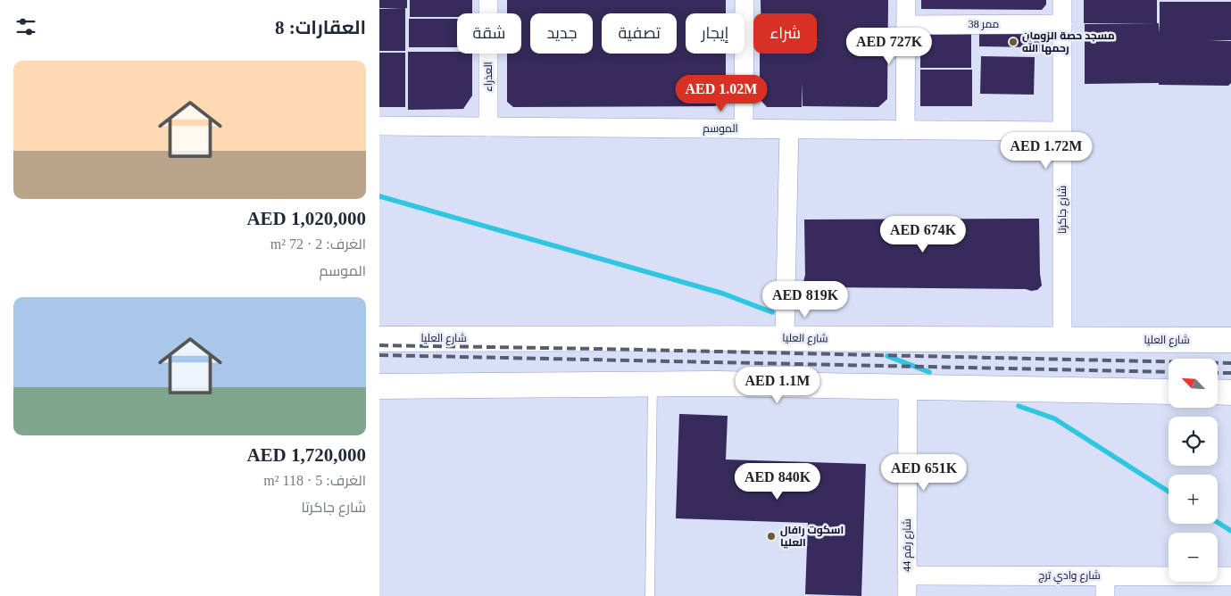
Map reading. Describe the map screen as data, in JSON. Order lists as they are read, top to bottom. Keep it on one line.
{"streets":{"main road":["شارع العليا"],"street":["ممر 38","العذراء","الموسم","شارع جاكرتا","شارع رقم 44","شارع وادي ترج"]},"crossings":[["ممر 38","شارع جاكرتا"],["العذراء","الموسم"],["الموسم","شارع جاكرتا"],["شارع جاكرتا","شارع العليا"],["شارع رقم 44","شارع وادي ترج"]],"places":["مسجد حصة الزومان رحمها الله","اسكوت رافال العليا"],"north":"top left","page":{"heading":"العقارات: 8","chip":["شراء","إيجار","تصفية","جديد","شقة"],"price":["AED 727K","AED 1.02M","AED 1.72M","AED 674K","AED 819K","AED 1.1M","AED 651K","AED 840K"],"list":[{"name":"AED 1,020,000","note":"الغرف: 2 · 72 m² · الموسم"},{"name":"AED 1,720,000","note":"الغرف: 5 · 118 m² · شارع جاكرتا"}],"map_buttons":["+","−"]}}
